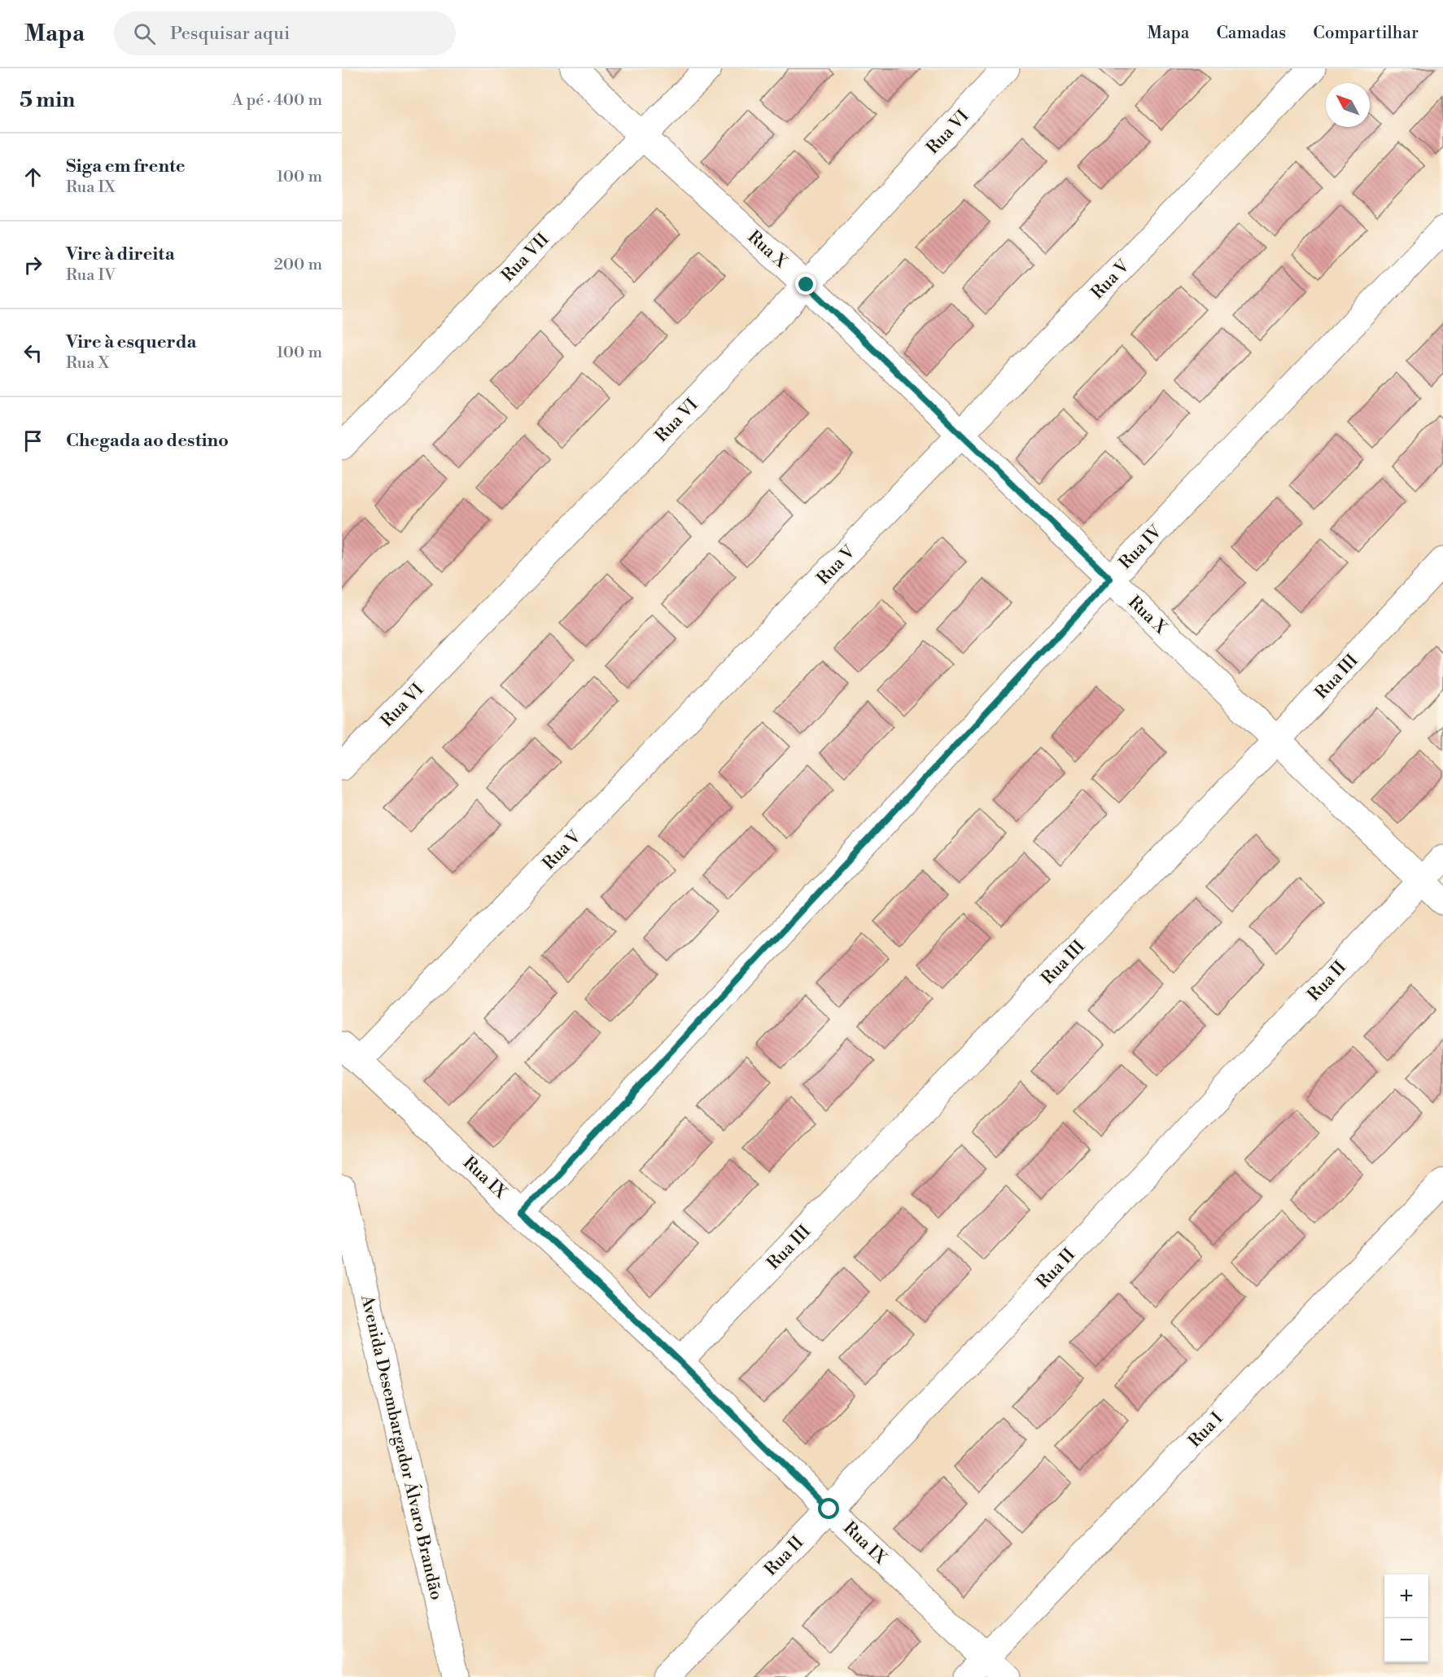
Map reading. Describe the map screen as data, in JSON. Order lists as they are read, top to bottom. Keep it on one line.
{"streets":{"street":["Rua VI","Rua X","Rua VII","Rua V","Rua IV","Rua III","Rua II","Rua IX","Rua I","Avenida Desembargador Álvaro Brandão"]},"crossings":[["Rua VI","Rua X"],["Rua X","Rua VII"],["Rua X","Rua V"],["Rua X","Rua IV"],["Rua X","Rua III"],["Rua X","Rua II"],["Rua V","Rua IX"],["Rua IV","Rua IX"],["Rua III","Rua IX"],["Rua II","Rua IX"],["Rua IX","Rua I"]],"north":"top left","page":{"header":"Mapa","search":"Pesquisar aqui","nav":["Mapa","Camadas","Compartilhar"],"heading":["5 min","A pé · 400 m"],"list":[["Siga em frente","Rua IX","100 m"],["Vire à direita","Rua IV","200 m"],["Vire à esquerda","Rua X","100 m"],"Chegada ao destino"],"map_buttons":["+","−"]}}
